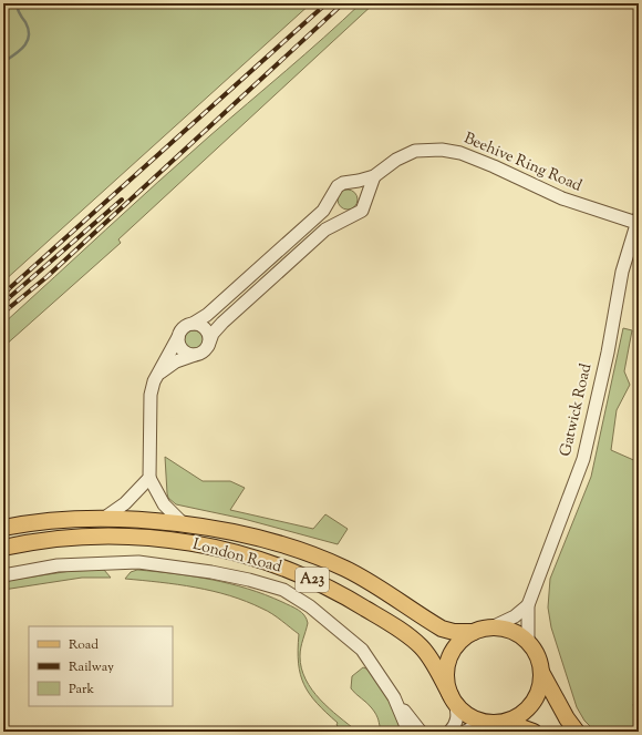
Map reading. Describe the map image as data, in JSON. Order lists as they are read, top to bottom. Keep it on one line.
{"streets":{"main road":["London Road","A23"],"street":["Beehive Ring Road","Gatwick Road"]},"crossings":[["Beehive Ring Road","Gatwick Road"],["Gatwick Road","London Road"]],"legend":["Road","Railway","Park"]}
